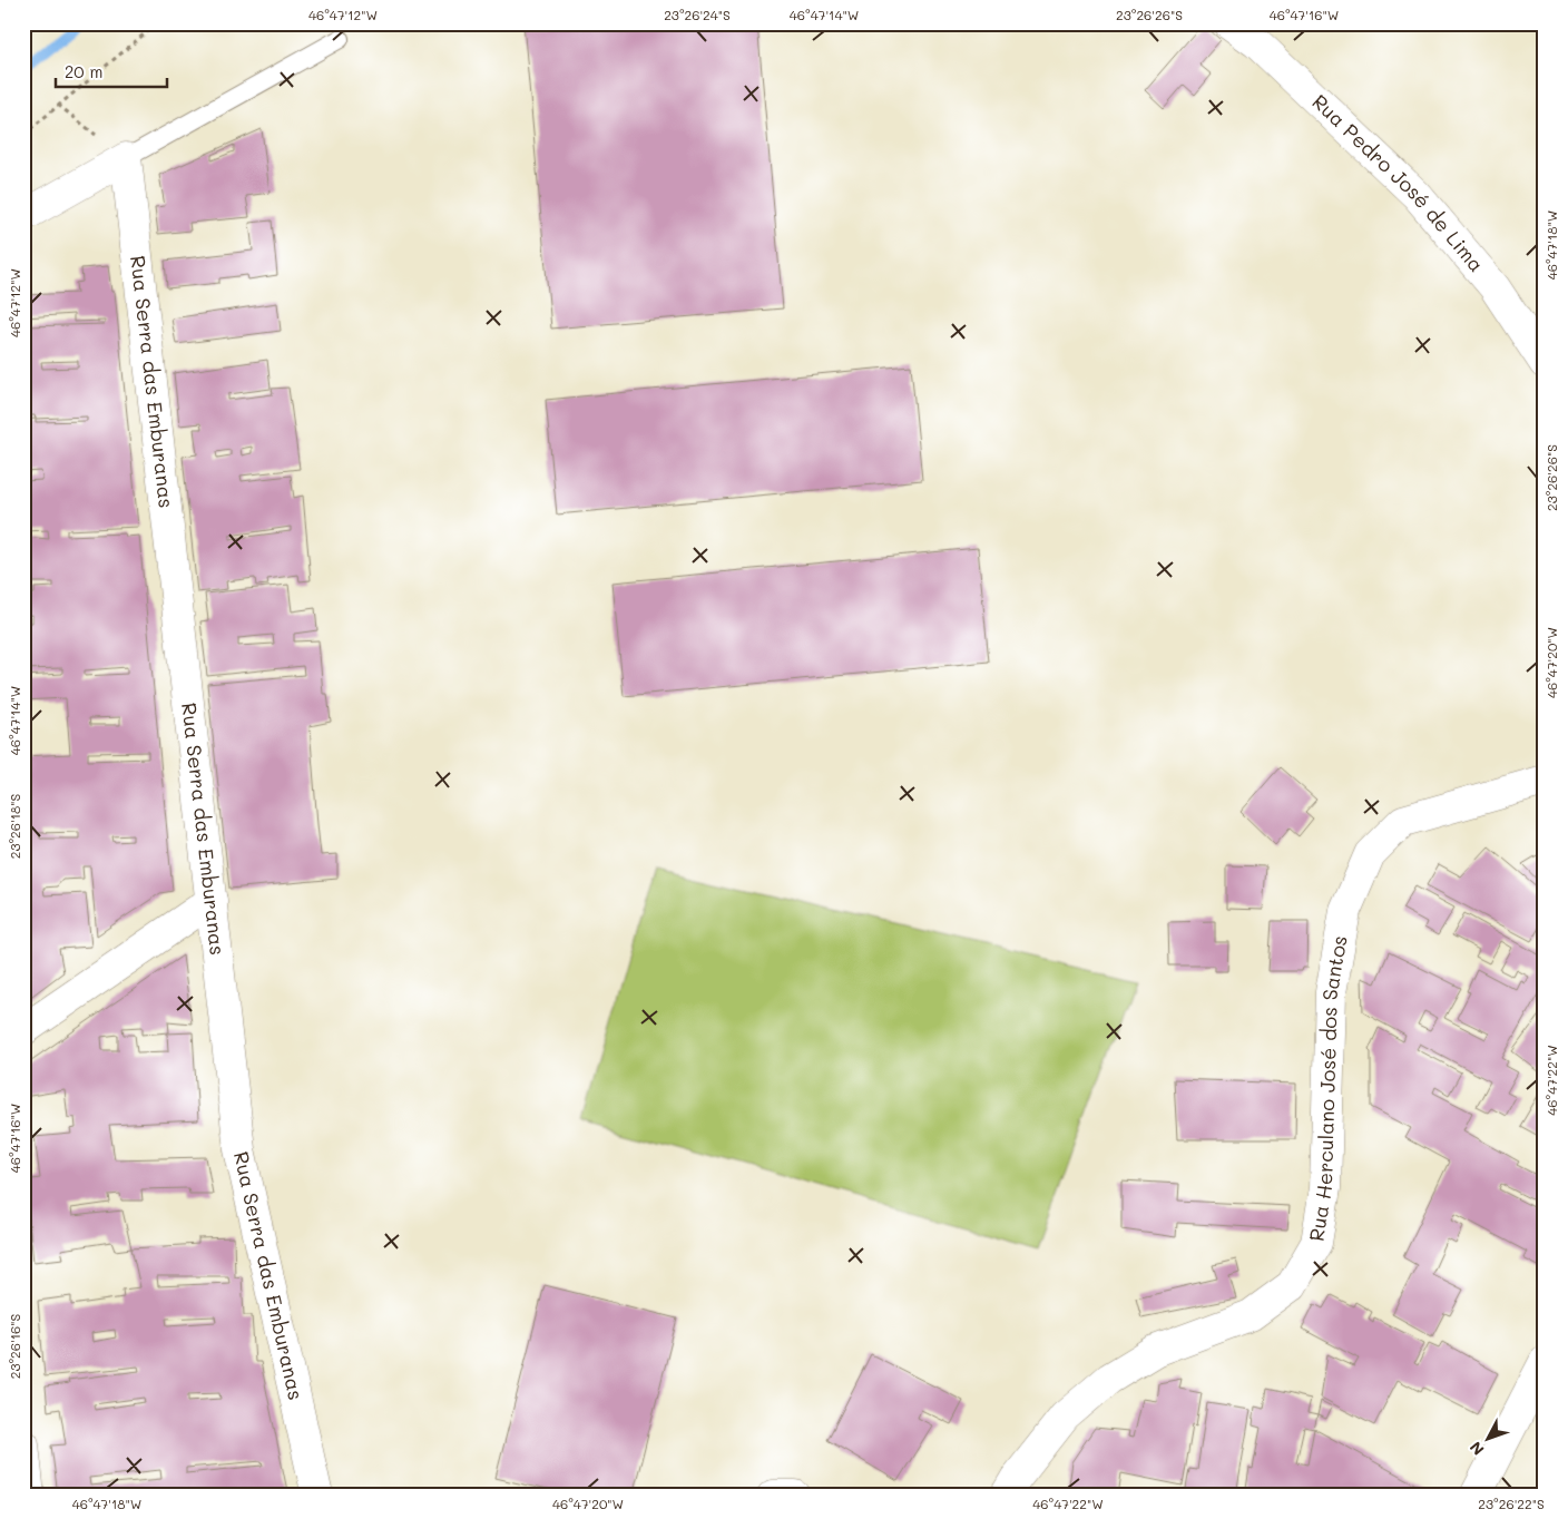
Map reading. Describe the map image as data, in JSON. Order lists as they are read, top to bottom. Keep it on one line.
{"streets":{"street":["Rua Pedro José de Lima","Rua Serra das Emburanas","Rua Herculano José dos Santos"]},"scale_bar":"20 m","north":"bottom left","coordinates":["46°47'12\"W","23°26'24\"S","46°47'14\"W","23°26'26\"S","46°47'16\"W","46°47'18\"W","46°47'20\"W","23°26'18\"S","46°47'22\"W","23°26'16\"S","23°26'22\"S"]}
